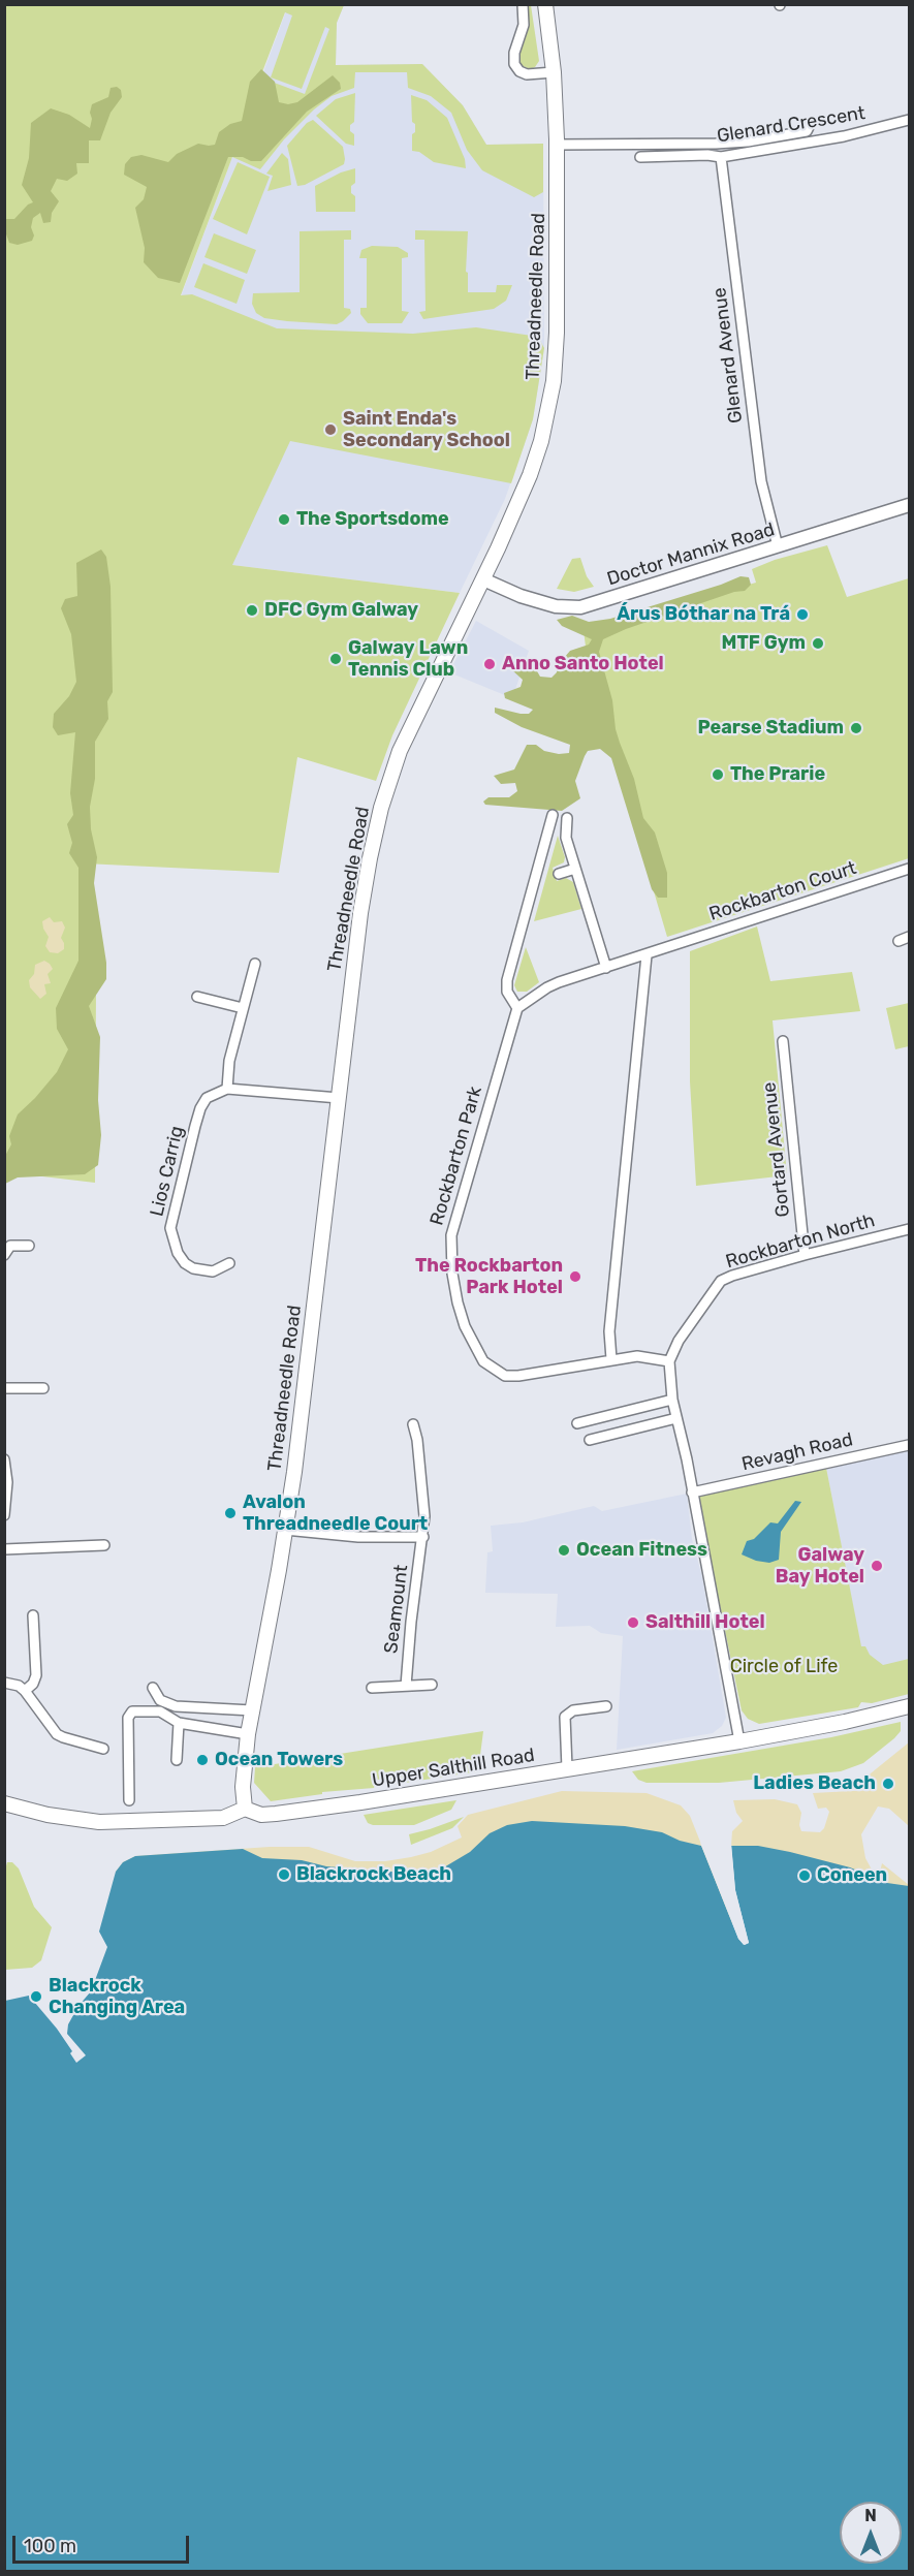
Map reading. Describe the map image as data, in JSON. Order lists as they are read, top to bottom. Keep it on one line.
{"streets":{"main road":["Threadneedle Road","Upper Salthill Road"],"street":["Glenard Crescent","Glenard Avenue","Doctor Mannix Road","Rockbarton Court","Gortard Avenue","Rockbarton Park","Lios Carrig","Rockbarton North","Revagh Road","Seamount"]},"crossings":[["Glenard Crescent","Glenard Avenue"],["Threadneedle Road","Doctor Mannix Road"],["Threadneedle Road","Seamount"],["Threadneedle Road","Upper Salthill Road"],["Glenard Avenue","Doctor Mannix Road"],["Gortard Avenue","Rockbarton North"],["Rockbarton Park","Rockbarton North"]],"parks":["Circle of Life"],"places":["Saint Enda's Secondary School","The Sportsdome","DFC Gym Galway","Árus Bóthar na Trá","MTF Gym","Galway Lawn Tennis Club","Anno Santo Hotel","Pearse Stadium","The Prarie","The Rockbarton Park Hotel","Avalon Threadneedle Court","Ocean Fitness","Galway Bay Hotel","Salthill Hotel","Ocean Towers","Ladies Beach","Blackrock Beach","Coneen","Blackrock Changing Area"],"scale_bar":"100 m","north":"top"}
